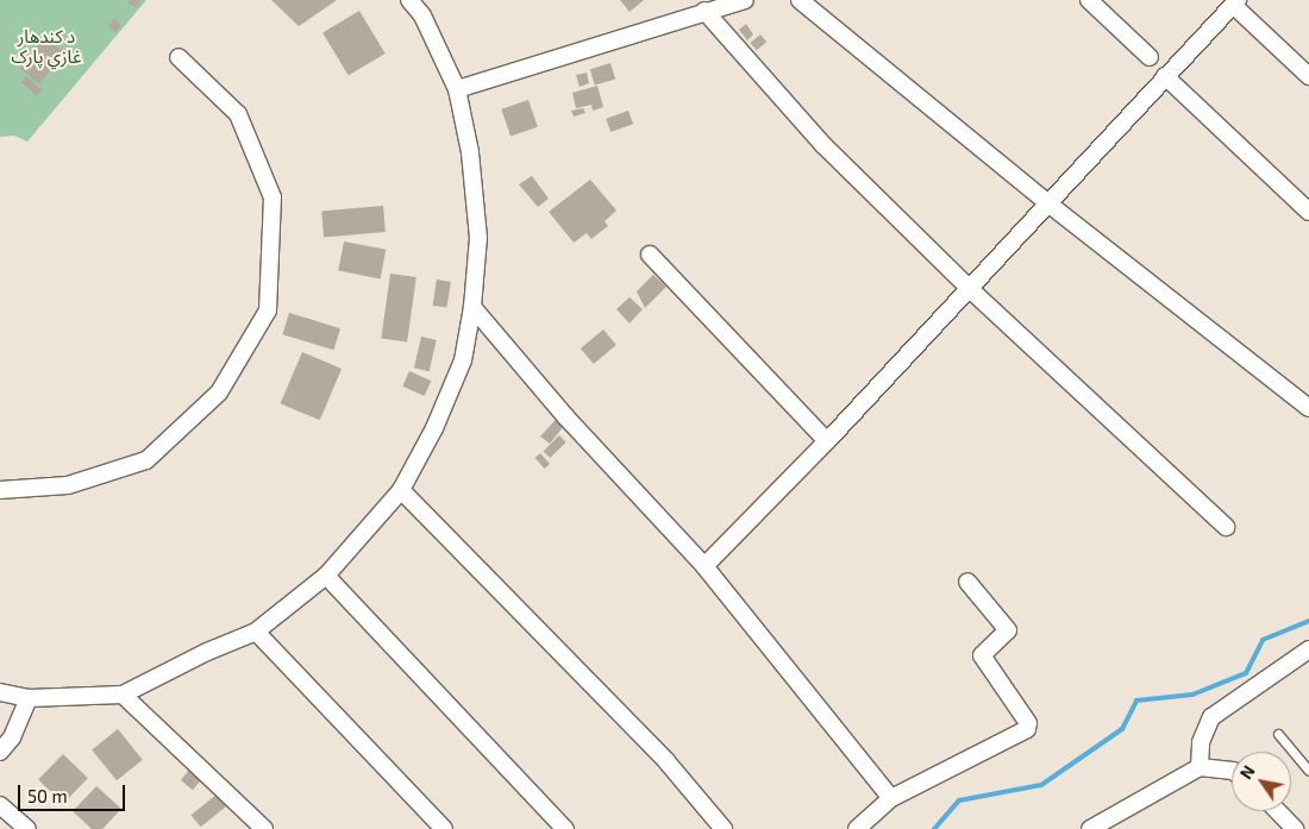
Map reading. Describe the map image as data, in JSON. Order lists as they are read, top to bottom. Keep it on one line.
{"parks":["د کندهار غازي پارک"],"scale_bar":"50 m","north":"top left"}
